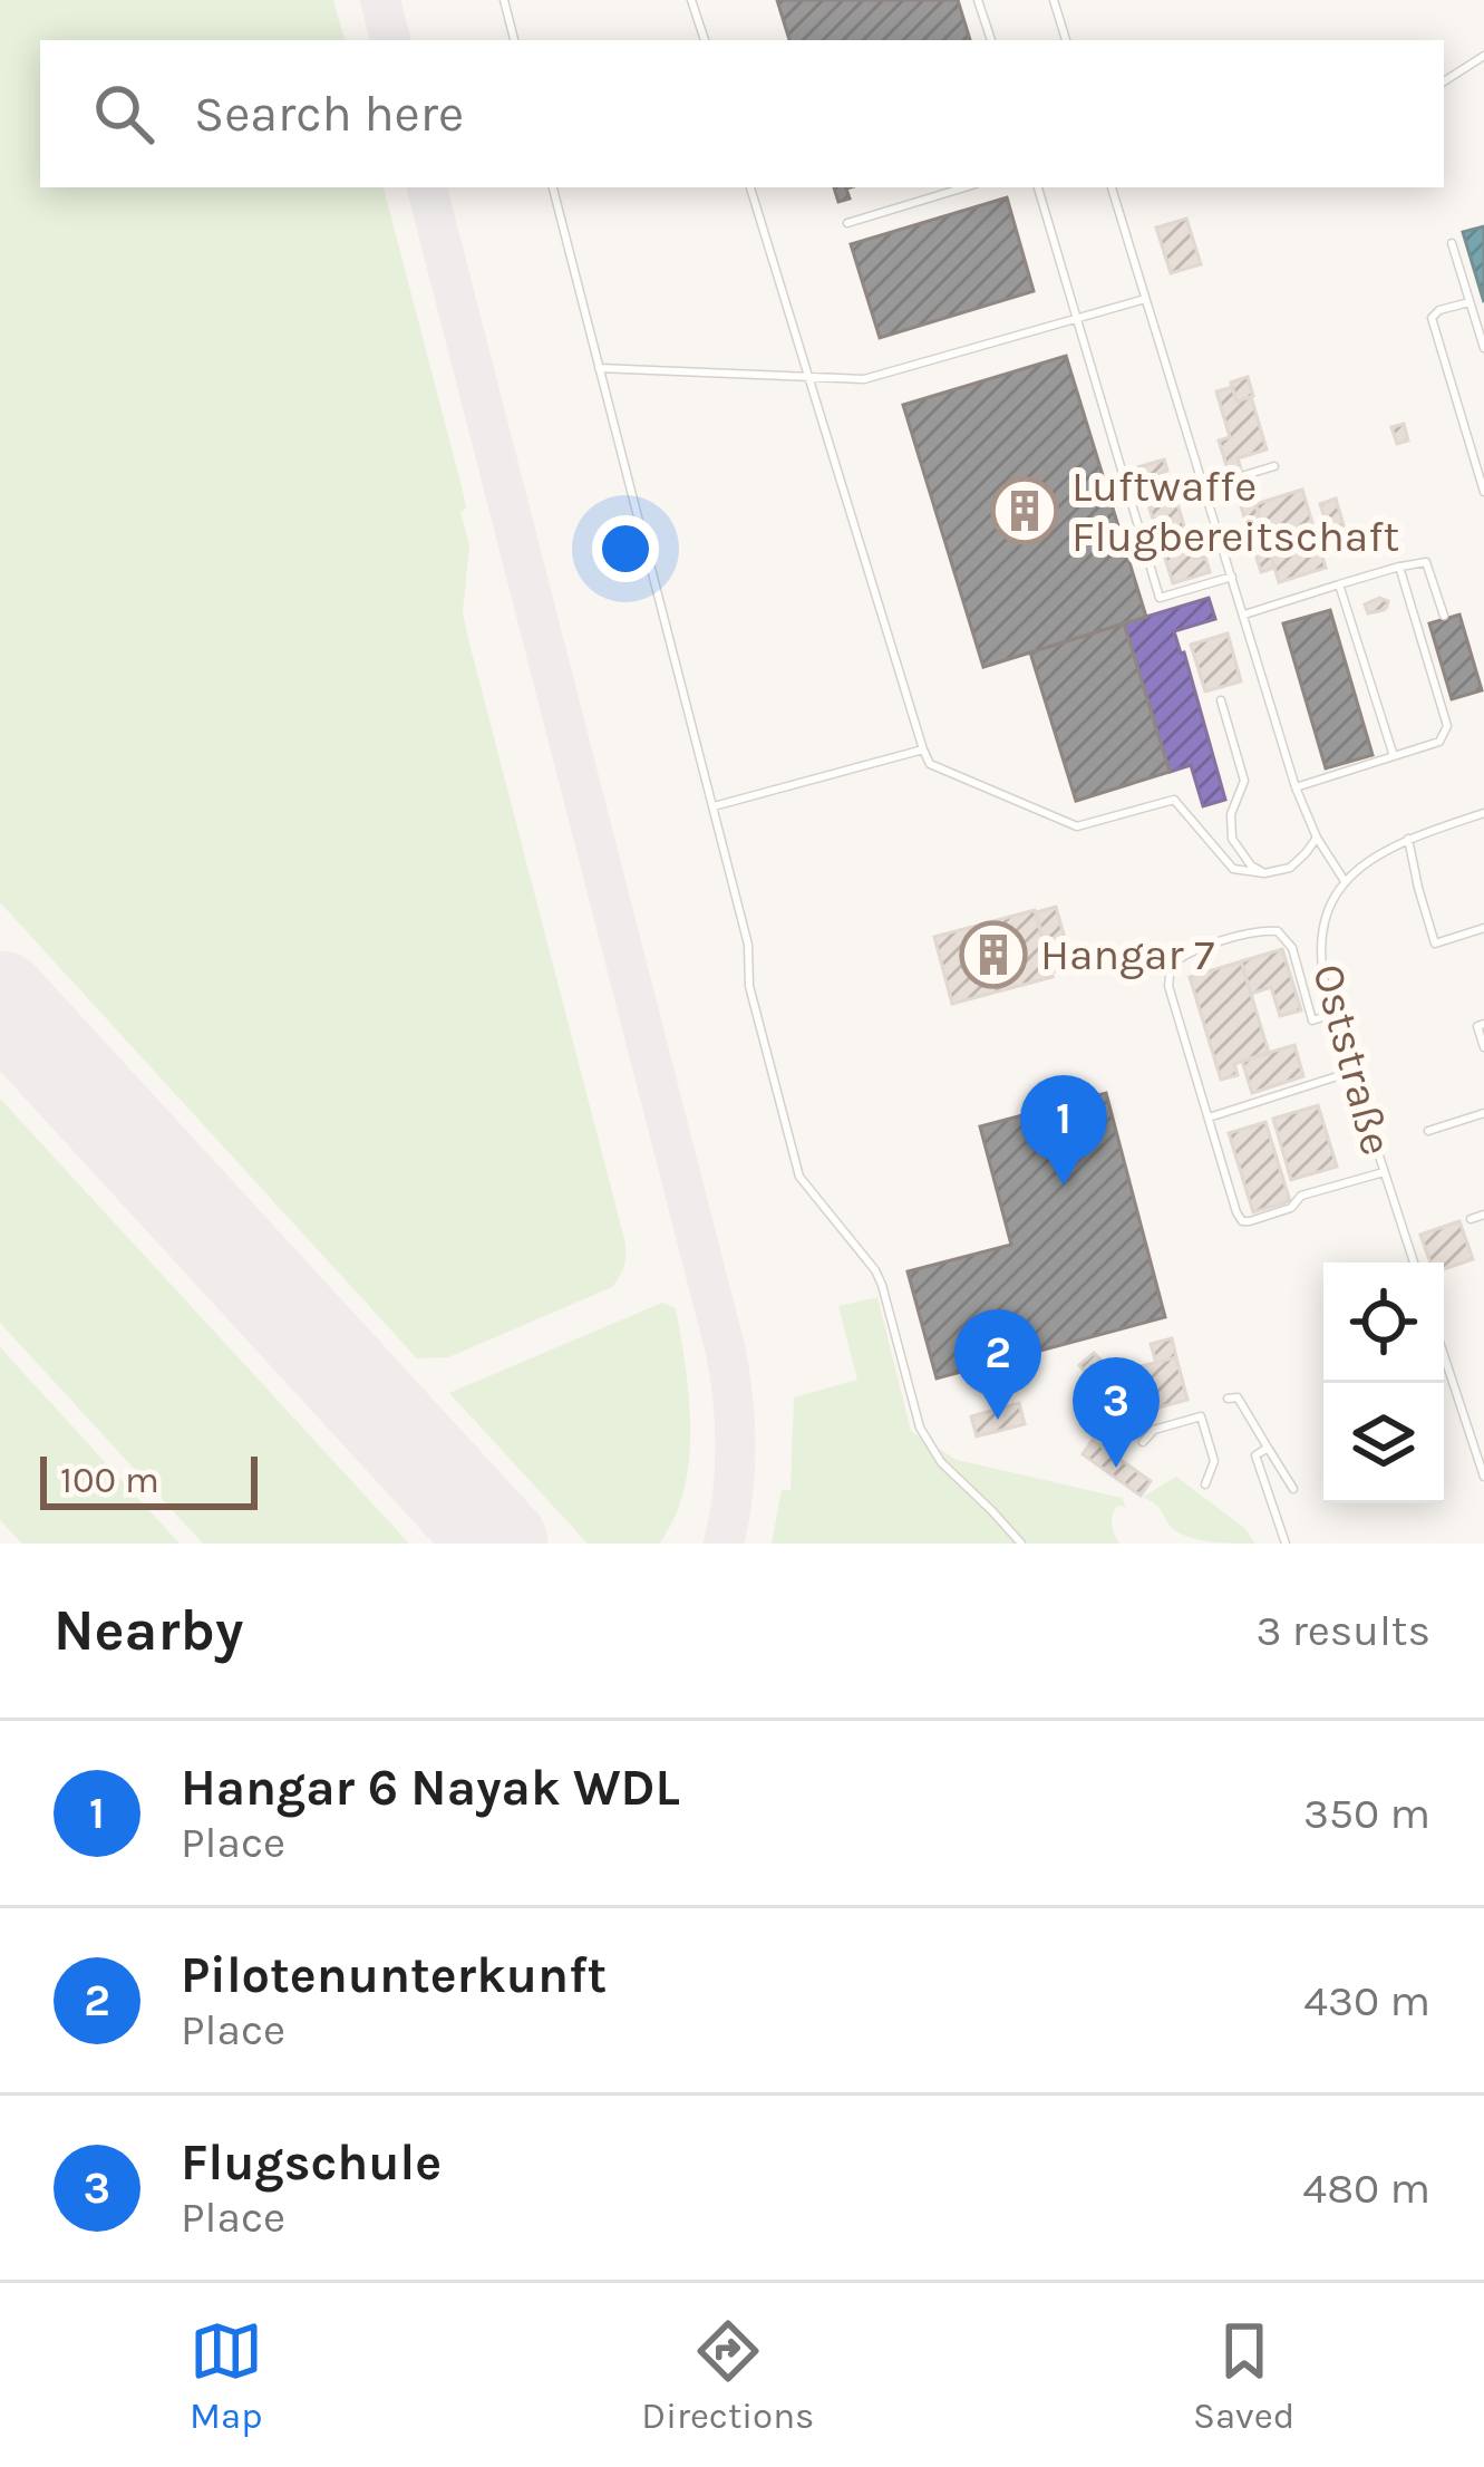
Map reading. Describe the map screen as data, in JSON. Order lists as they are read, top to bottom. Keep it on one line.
{"streets":{"lane":["Oststraße"]},"places":{"building":["Luftwaffe Flugbereitschaft","Hangar 7"]},"scale_bar":"100 m","page":{"search":"Search here","pins":["1","2","3"],"scale":"100 m","heading":["Nearby","3 results"],"list":[{"mark":"1","name":"Hangar 6 Nayak WDL","note":"Place","value":"350 m"},{"mark":"2","name":"Pilotenunterkunft","note":"Place","value":"430 m"},{"mark":"3","name":"Flugschule","note":"Place","value":"480 m"}],"nav":["Map","Directions","Saved"]}}
